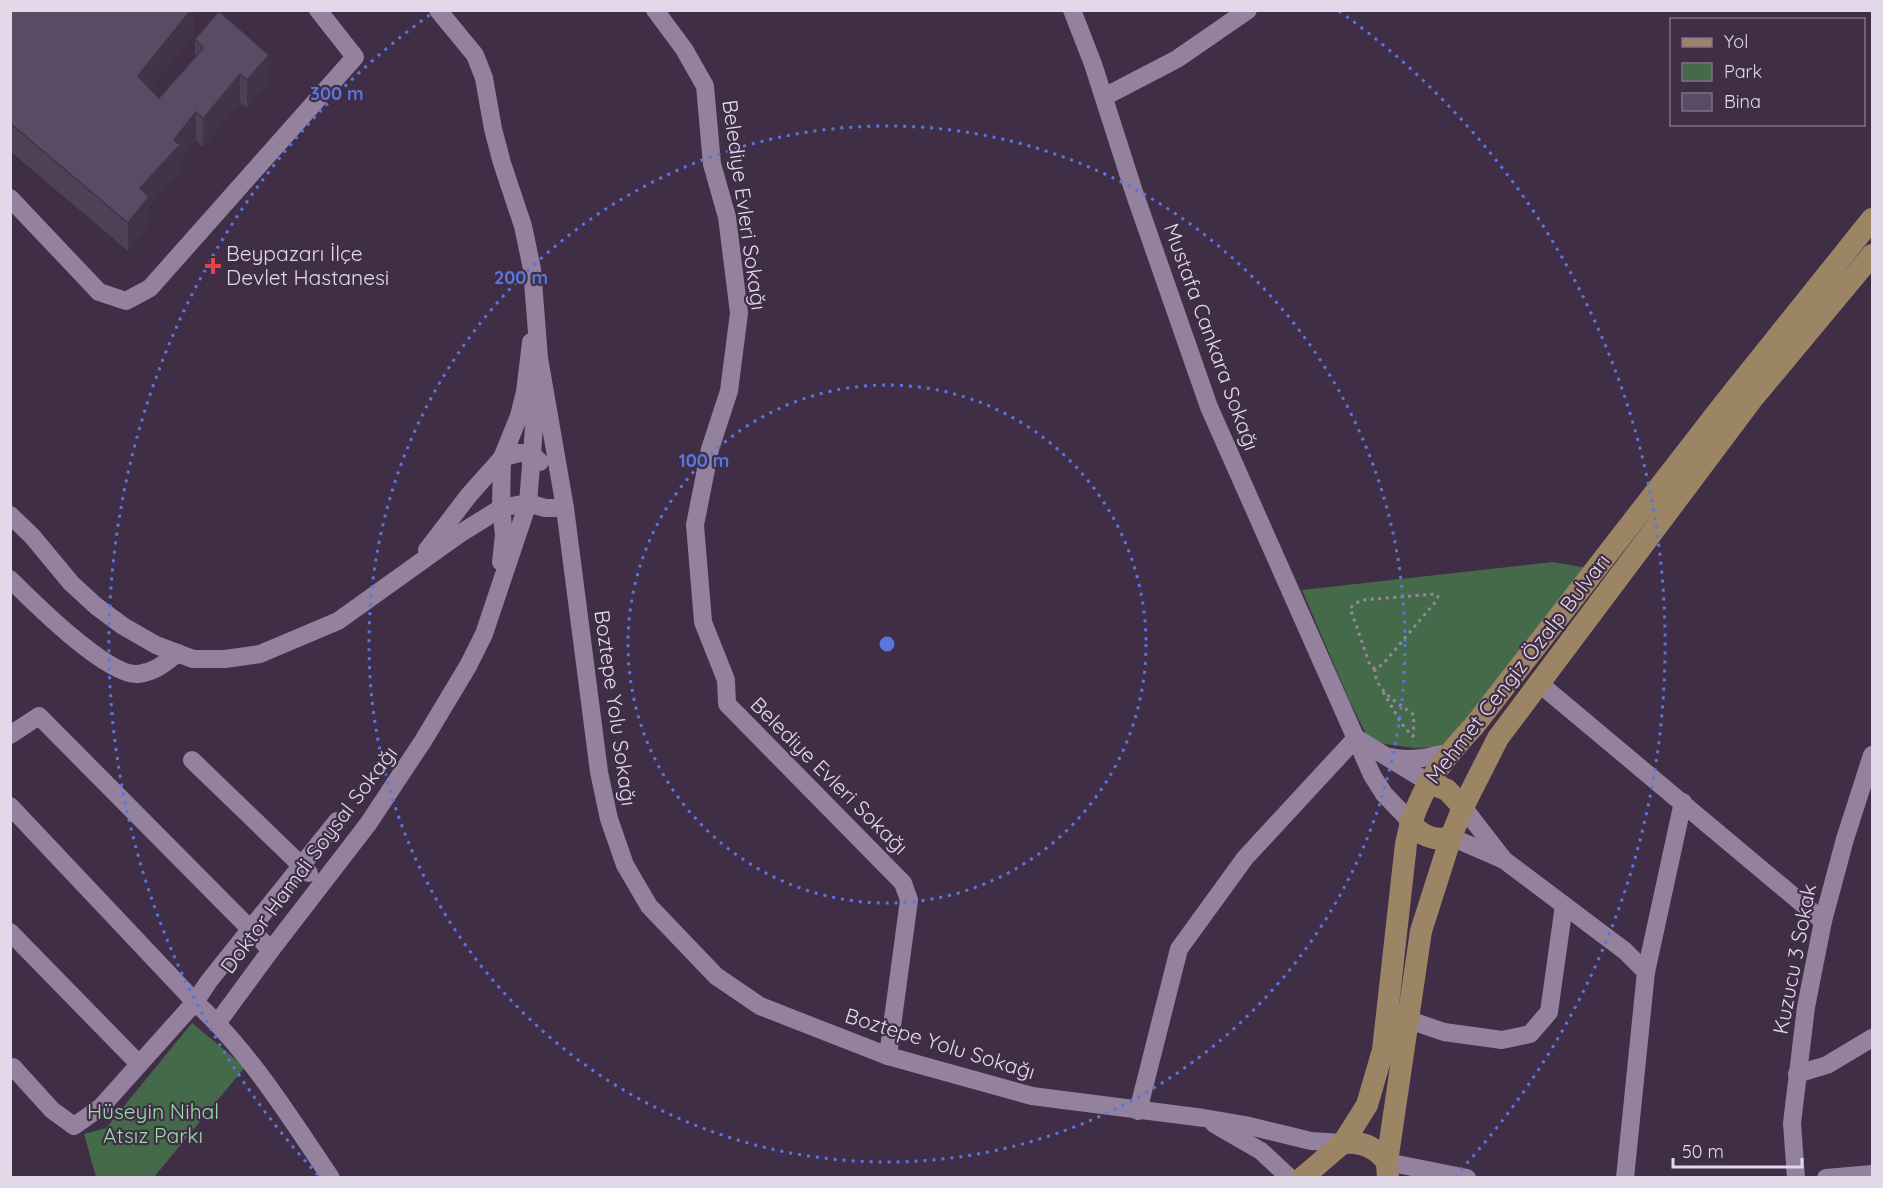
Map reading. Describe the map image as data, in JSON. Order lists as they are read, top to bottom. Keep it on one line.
{"streets":{"main road":["Mehmet Cengiz Özalp Bulvarı"],"street":["Belediye Evleri Sokağı","Mustafa Cankara Sokağı","Boztepe Yolu Sokağı","Doktor Hamdi Soysal Sokağı","Kuzucu 3 Sokak"]},"crossings":[["Belediye Evleri Sokağı","Boztepe Yolu Sokağı"],["Mustafa Cankara Sokağı","Mehmet Cengiz Özalp Bulvarı"],["Mehmet Cengiz Özalp Bulvarı","Boztepe Yolu Sokağı"]],"parks":["Hüseyin Nihal Atsız Parkı"],"places":{"health":["Beypazarı İlçe Devlet Hastanesi"]},"legend":["Yol","Park","Bina"],"scale_bar":"50 m","rings":["300 m","200 m","100 m"]}
